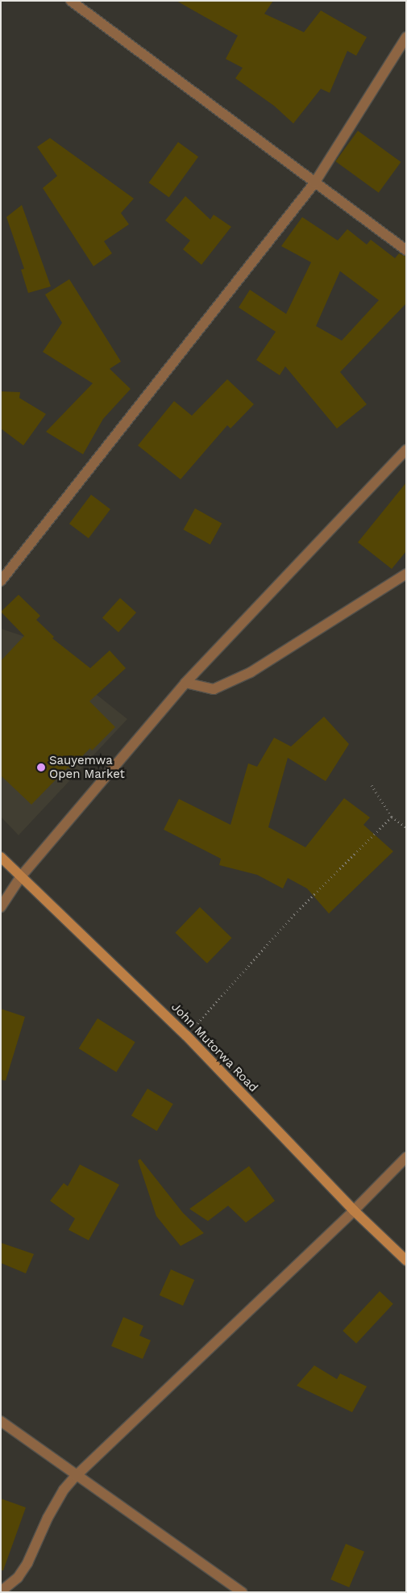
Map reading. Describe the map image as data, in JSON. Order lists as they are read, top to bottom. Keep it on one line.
{"streets":{"street":["John Mutorwa Road"]},"places":["Sauyemwa Open Market"]}
